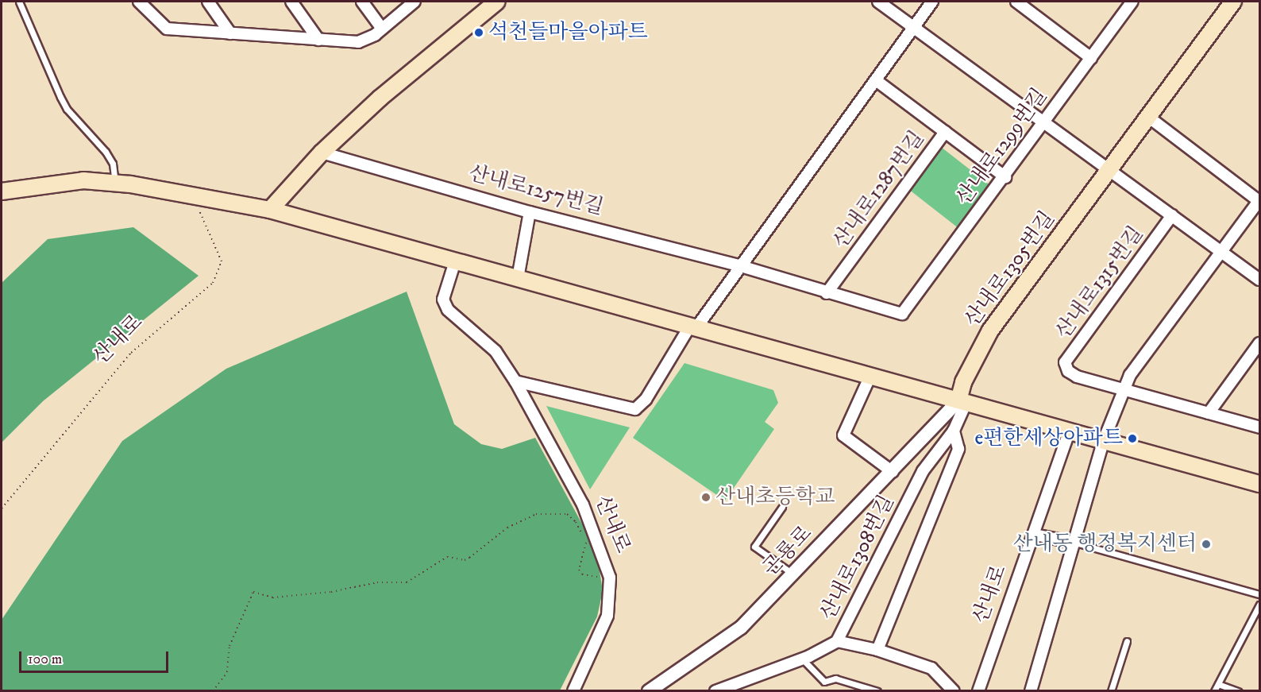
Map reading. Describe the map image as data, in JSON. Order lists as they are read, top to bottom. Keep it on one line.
{"streets":{"main road":["산내로1305번길"],"street":["산내로1299번길","산내로1287번길","산내로1257번길","산내로1315번길","산내로","곤룡로","산내로1308번길"]},"crossings":[["산내로1299번길","산내로1287번길"],["산내로1305번길","곤룡로"],["산내로1305번길","산내로1308번길"],["곤룡로","산내로1308번길"]],"places":["석천들마을아파트","e편한세상아파트","산내초등학교","산내동 행정복지센터"],"scale_bar":"100 m"}
